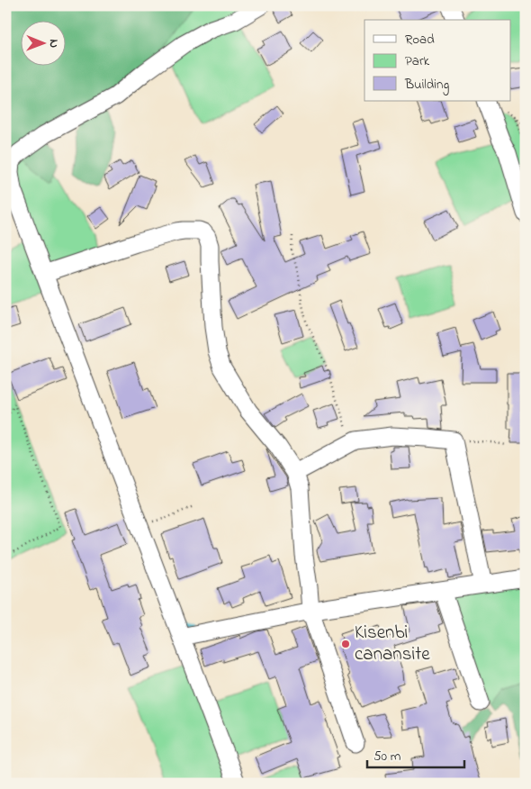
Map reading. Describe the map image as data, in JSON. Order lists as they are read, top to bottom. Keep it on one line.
{"places":["Kisenbi canansite"],"legend":["Road","Park","Building"],"scale_bar":"50 m","north":"right"}
